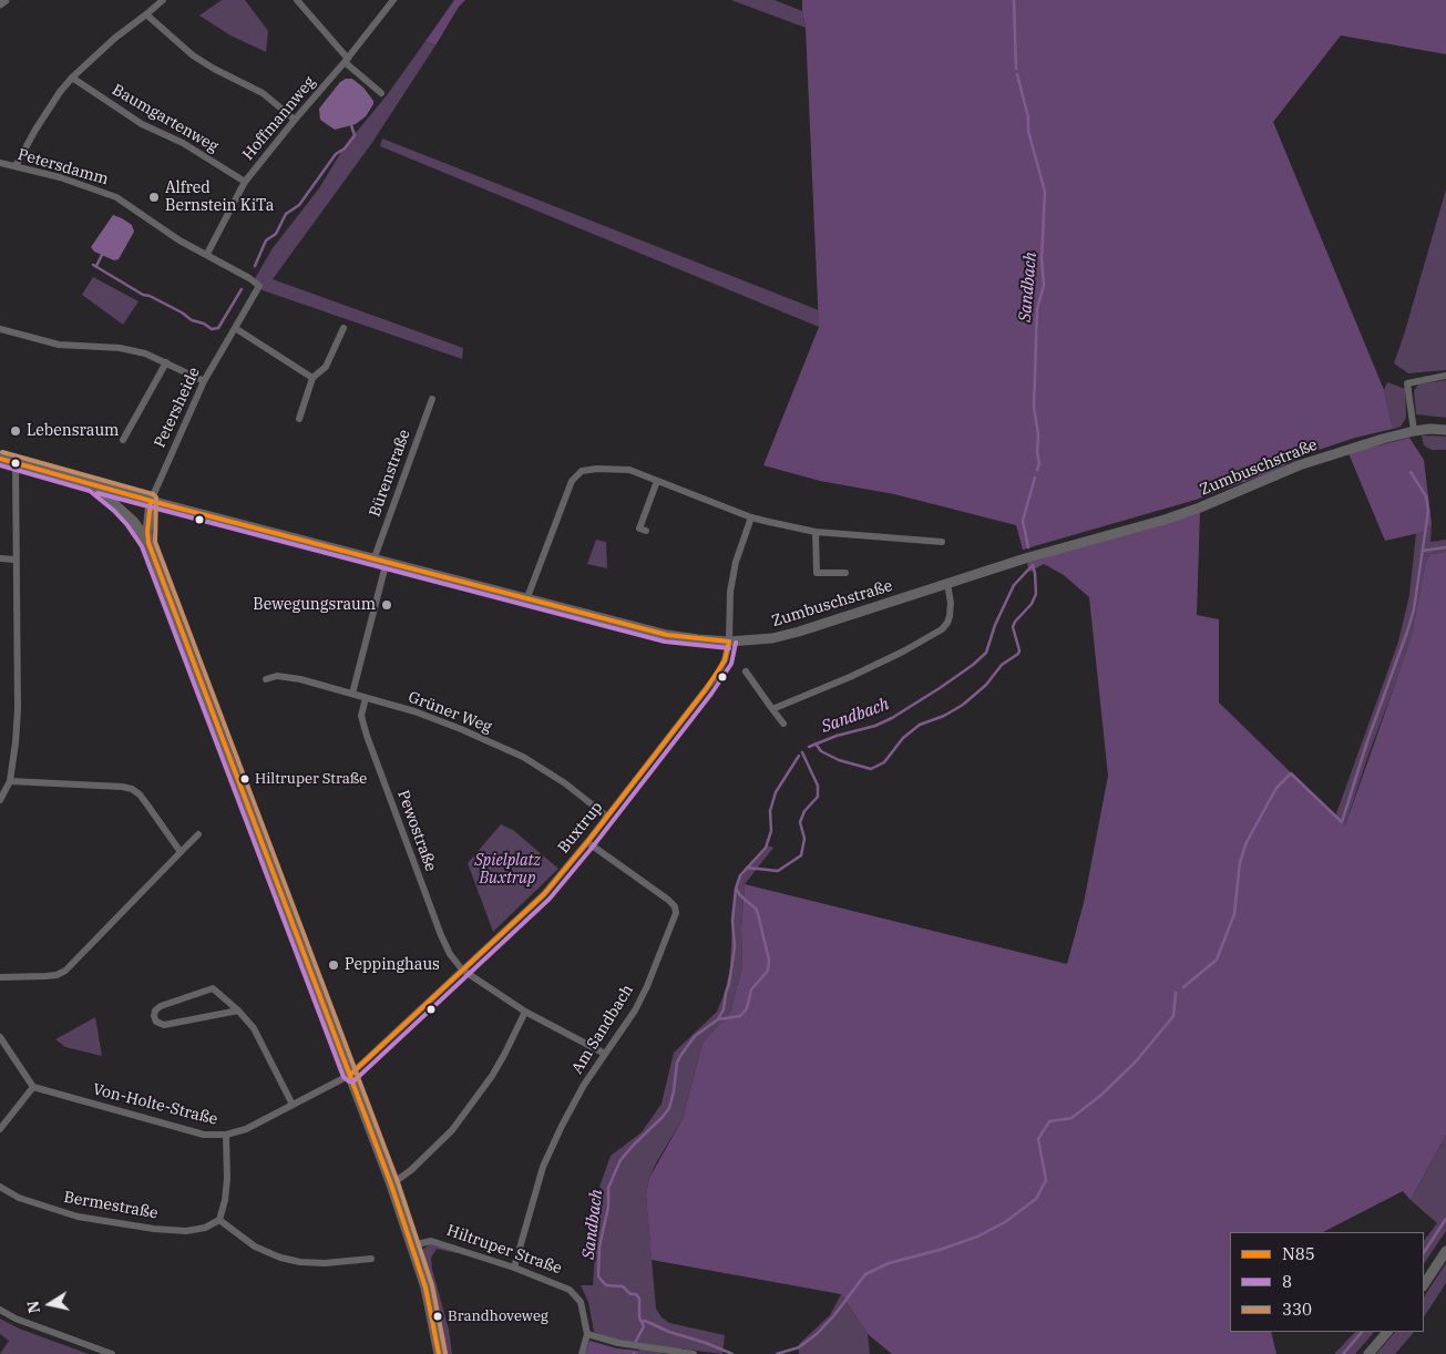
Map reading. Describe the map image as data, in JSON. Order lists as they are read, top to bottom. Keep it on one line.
{"streets":{"street":["Baumgartenweg","Hoffmannweg","Petersdamm","Petersheide","Zumbuschstraße","Bürenstraße","Grüner Weg","Buxtrup","Pewostraße","Am Sandbach","Von-Holte-Straße","Bermestraße","Hiltruper Straße"]},"crossings":[["Baumgartenweg","Hoffmannweg"],["Hoffmannweg","Petersdamm"],["Petersdamm","Petersheide"],["Petersheide","Zumbuschstraße"],["Zumbuschstraße","Bürenstraße"],["Zumbuschstraße","Buxtrup"],["Grüner Weg","Buxtrup"],["Grüner Weg","Pewostraße"],["Buxtrup","Pewostraße"],["Buxtrup","Am Sandbach"],["Buxtrup","Von-Holte-Straße"],["Am Sandbach","Hiltruper Straße"]],"water":["Sandbach"],"parks":["Spielplatz Buxtrup"],"places":["Alfred Bernstein KiTa","Lebensraum","Bewegungsraum","Hiltruper Straße","Peppinghaus","Brandhoveweg"],"lines":["transit line 330","transit line N85","transit line 8"],"legend":["N85","8","330"],"north":"left"}
